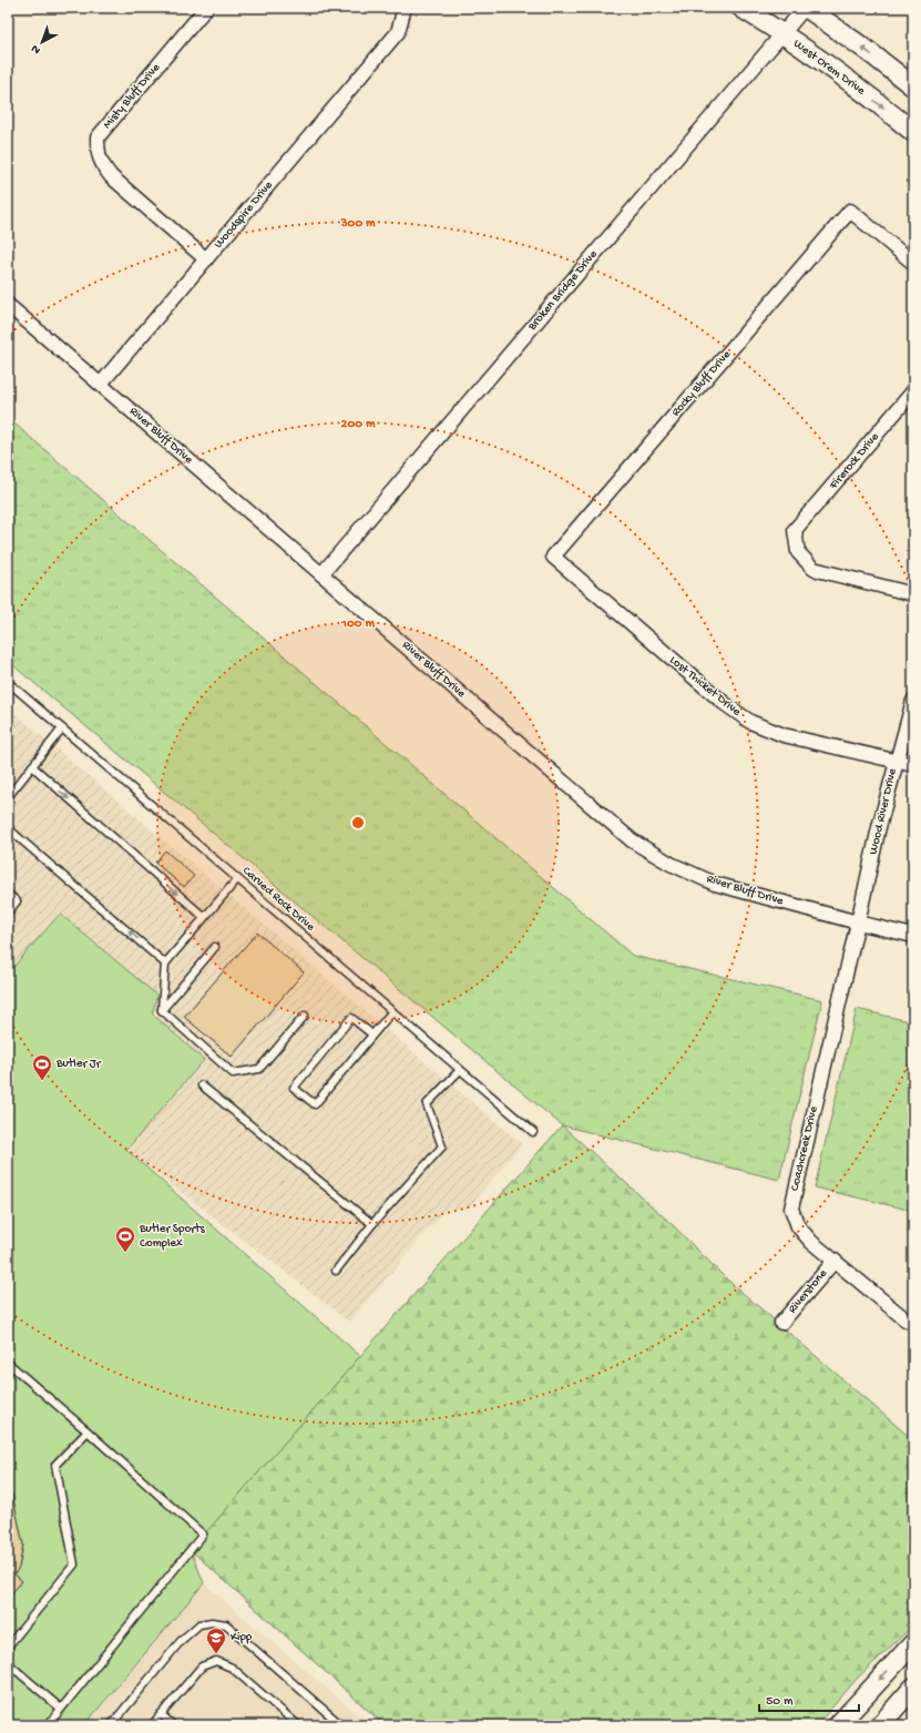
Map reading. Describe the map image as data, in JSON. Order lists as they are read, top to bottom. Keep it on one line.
{"streets":{"main road":["West Orem Drive"],"street":["Misty Bluff Drive","Woodspire Drive","Broken Bridge Drive","Rocky Bluff Drive","River Bluff Drive","Firerock Drive","Lost Thicket Drive","Wood River Drive","Coachcreek Drive","Riverstone"],"lane":["Carved Rock Drive"]},"crossings":[["West Orem Drive","Broken Bridge Drive"],["Misty Bluff Drive","Woodspire Drive"],["Woodspire Drive","River Bluff Drive"],["Broken Bridge Drive","River Bluff Drive"],["Rocky Bluff Drive","Lost Thicket Drive"],["River Bluff Drive","Wood River Drive"],["River Bluff Drive","Coachcreek Drive"],["Lost Thicket Drive","Wood River Drive"],["Wood River Drive","Coachcreek Drive"],["Coachcreek Drive","Riverstone"]],"places":{"sports":["Butler Jr","Butler Sports Complex"],"school or university":["Kipp"]},"scale_bar":"50 m","north":"bottom left","rings":["300 m","200 m","100 m"]}
